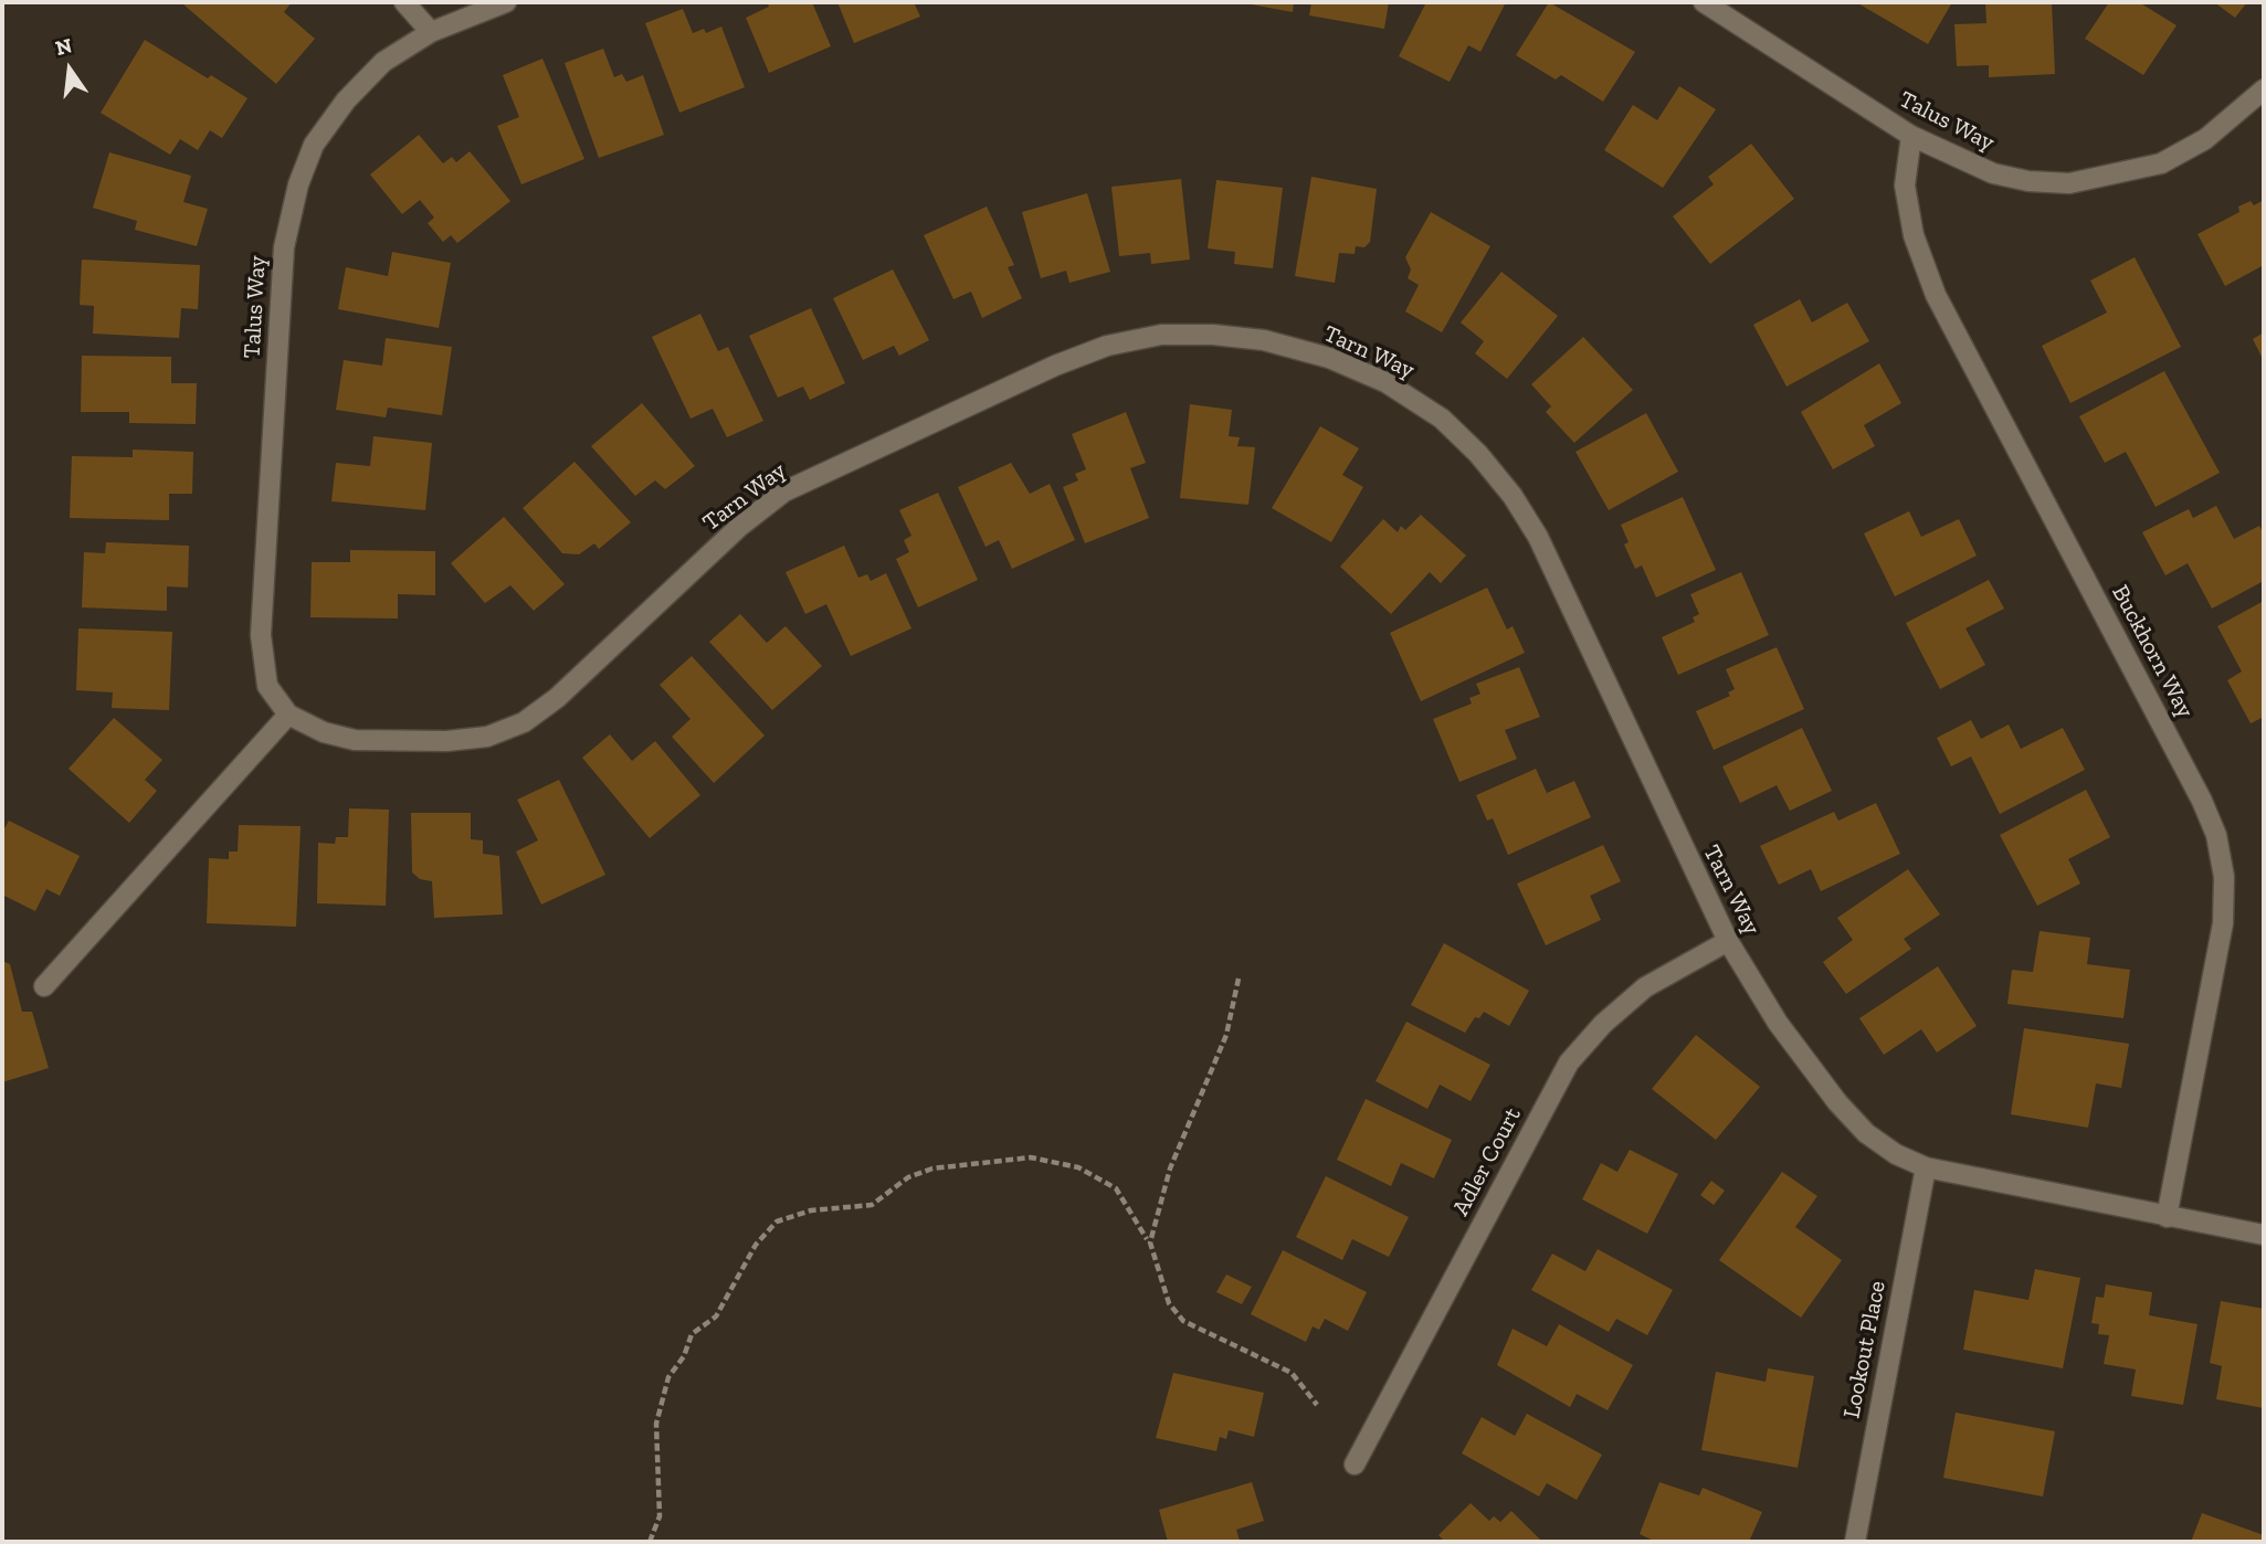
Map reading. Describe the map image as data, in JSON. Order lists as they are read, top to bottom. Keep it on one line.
{"streets":{"street":["Talus Way","Tarn Way","Buckhorn Way","Adler Court","Lookout Place"]},"crossings":[["Talus Way","Tarn Way"],["Talus Way","Buckhorn Way"],["Tarn Way","Buckhorn Way"],["Tarn Way","Adler Court"],["Tarn Way","Lookout Place"]],"north":"top"}
